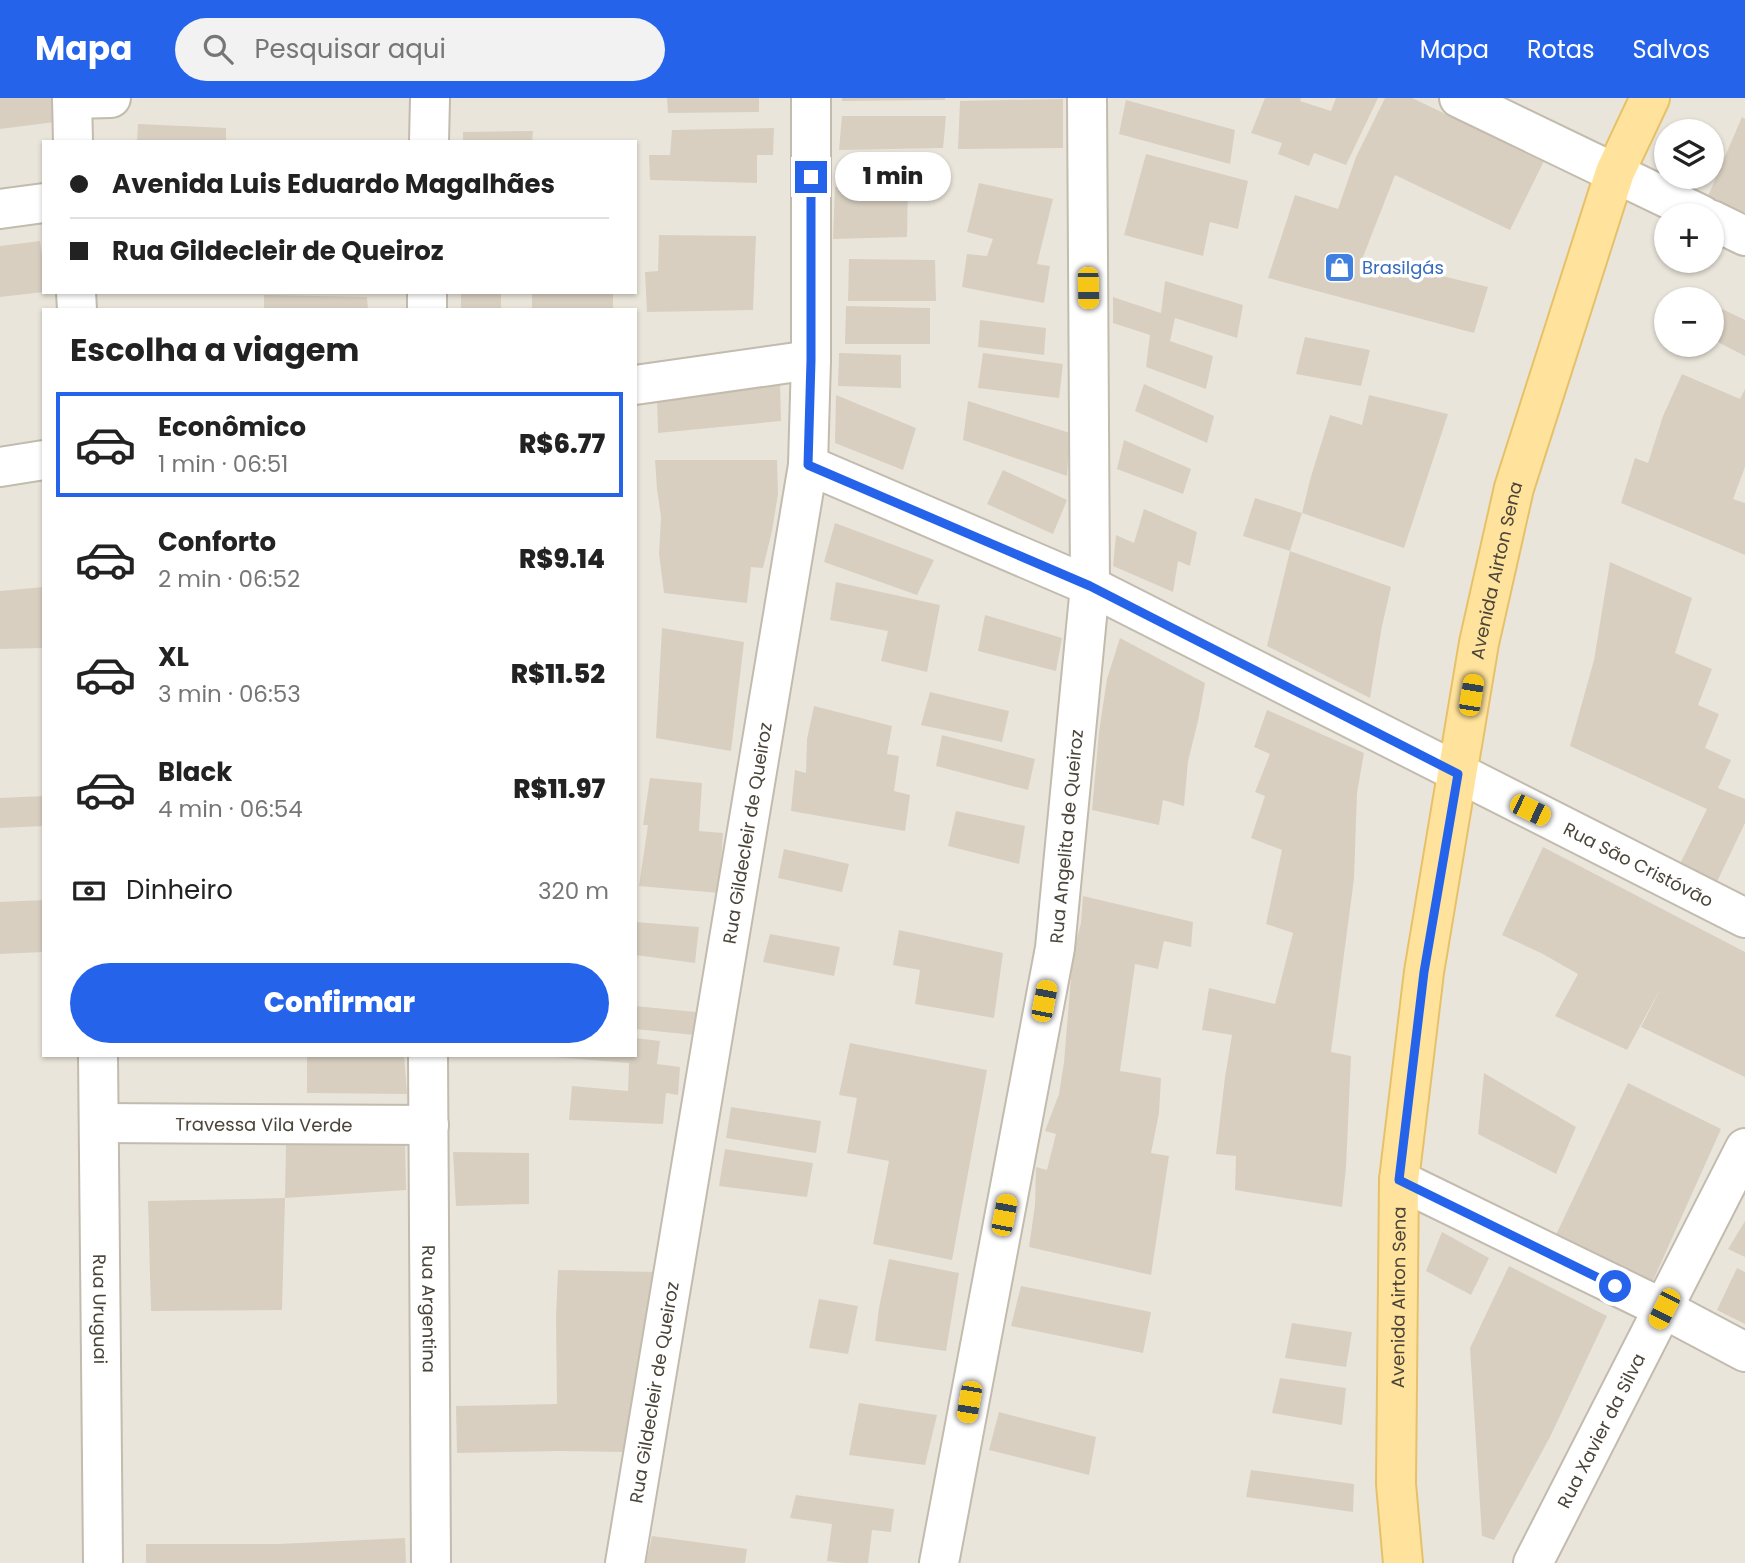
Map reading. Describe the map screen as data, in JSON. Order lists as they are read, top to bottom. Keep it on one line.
{"streets":{"main road":["Avenida Airton Sena"],"street":["Rua Gildecleir de Queiroz","Rua Angelita de Queiroz","Rua São Cristóvão","Travessa Vila Verde","Rua Uruguai","Rua Argentina","Rua Xavier da Silva"]},"crossings":[["Avenida Airton Sena","Rua São Cristóvão"],["Rua Gildecleir de Queiroz","Rua São Cristóvão"],["Rua Angelita de Queiroz","Rua São Cristóvão"],["Travessa Vila Verde","Rua Uruguai"],["Travessa Vila Verde","Rua Argentina"]],"places":{"shop":["Brasilgás"]},"page":{"header":"Mapa","search":"Pesquisar aqui","nav":["Mapa","Rotas","Salvos"],"map_buttons":["+","−"],"banner":["Avenida Luis Eduardo Magalhães","Rua Gildecleir de Queiroz"],"bubble":"1 min","heading":"Escolha a viagem","list":[{"name":"Econômico","note":"1 min · 06:51","value":"R$6.77"},{"name":"Conforto","note":"2 min · 06:52","value":"R$9.14"},{"name":"XL","note":"3 min · 06:53","value":"R$11.52"},{"name":"Black","note":"4 min · 06:54","value":"R$11.97"}],"pay":["Dinheiro","320 m"],"buttons":"Confirmar"}}
